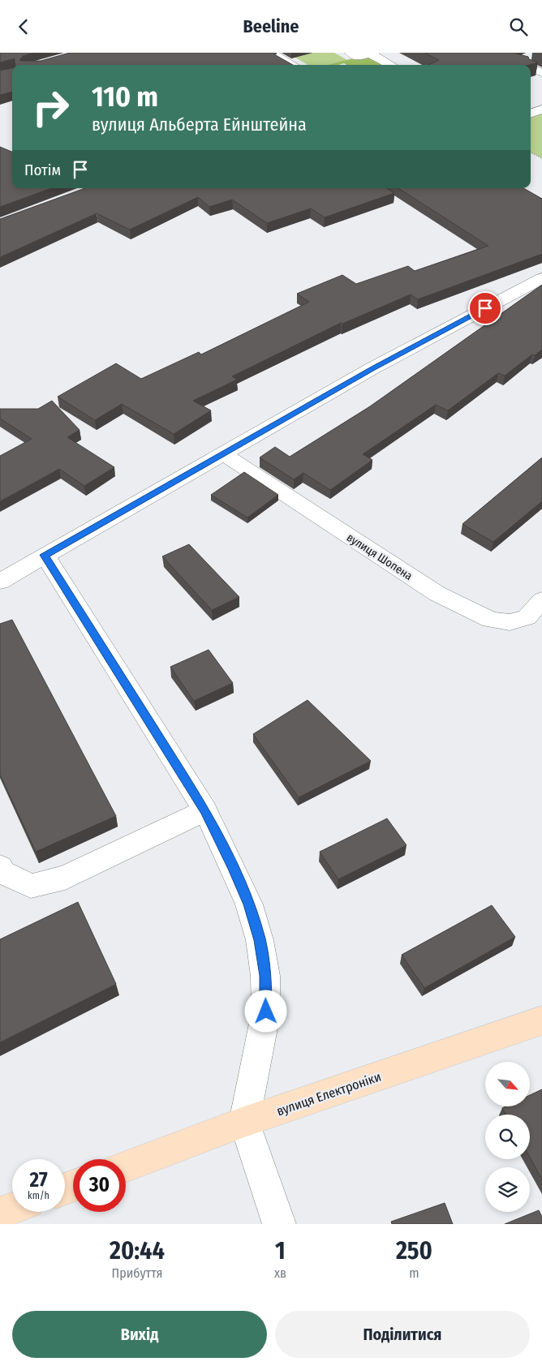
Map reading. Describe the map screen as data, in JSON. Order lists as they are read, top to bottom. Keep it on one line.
{"streets":{"main road":["вулиця Електроніки"],"street":["вулиця Шопена"]},"north":"bottom right","page":{"header":"Beeline","turn":["110 m","вулиця Альберта Ейнштейна"],"then":"Потім","speed":"27 km/h","limit":"30","eta":["20:44","Прибуття","1","хв","250","m"],"buttons":["Вихід","Поділитися"]}}
